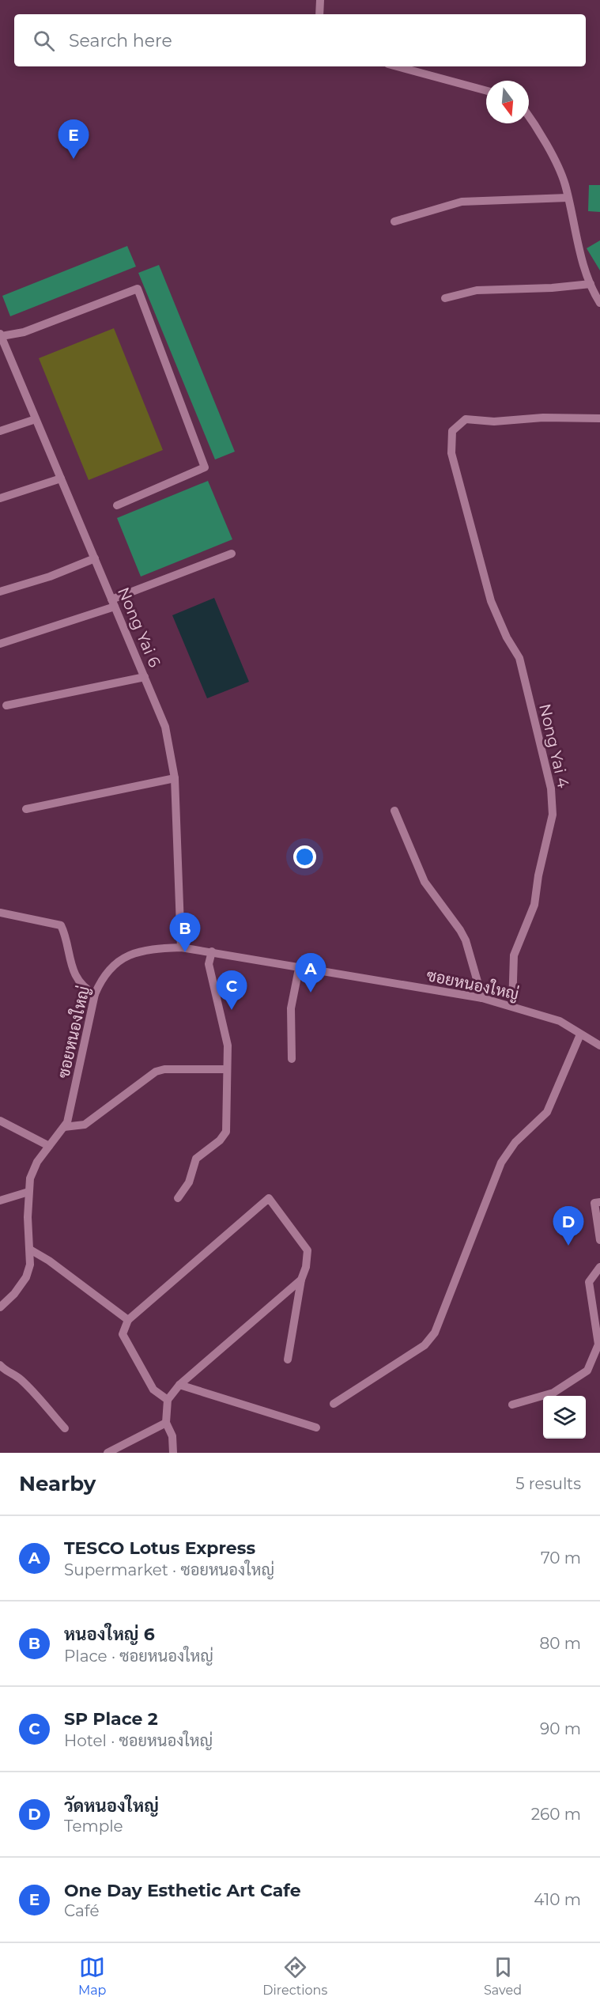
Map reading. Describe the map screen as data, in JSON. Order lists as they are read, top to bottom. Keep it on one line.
{"streets":{"street":["Nong Yai 6","Nong Yai 4","ซอยหนองใหญ่"]},"crossings":[["Nong Yai 6","ซอยหนองใหญ่"],["Nong Yai 4","ซอยหนองใหญ่"]],"north":"bottom","page":{"search":"Search here","pins":["E","B","A","C","D"],"heading":["Nearby","5 results"],"list":[{"mark":"A","name":"TESCO Lotus Express","note":"Supermarket · ซอยหนองใหญ่","value":"70 m"},{"mark":"B","name":"หนองใหญ่ 6","note":"Place · ซอยหนองใหญ่","value":"80 m"},{"mark":"C","name":"SP Place 2","note":"Hotel · ซอยหนองใหญ่","value":"90 m"},{"mark":"D","name":"วัดหนองใหญ่","note":"Temple","value":"260 m"},{"mark":"E","name":"One Day Esthetic Art Cafe","note":"Café","value":"410 m"}],"nav":["Map","Directions","Saved"]}}
